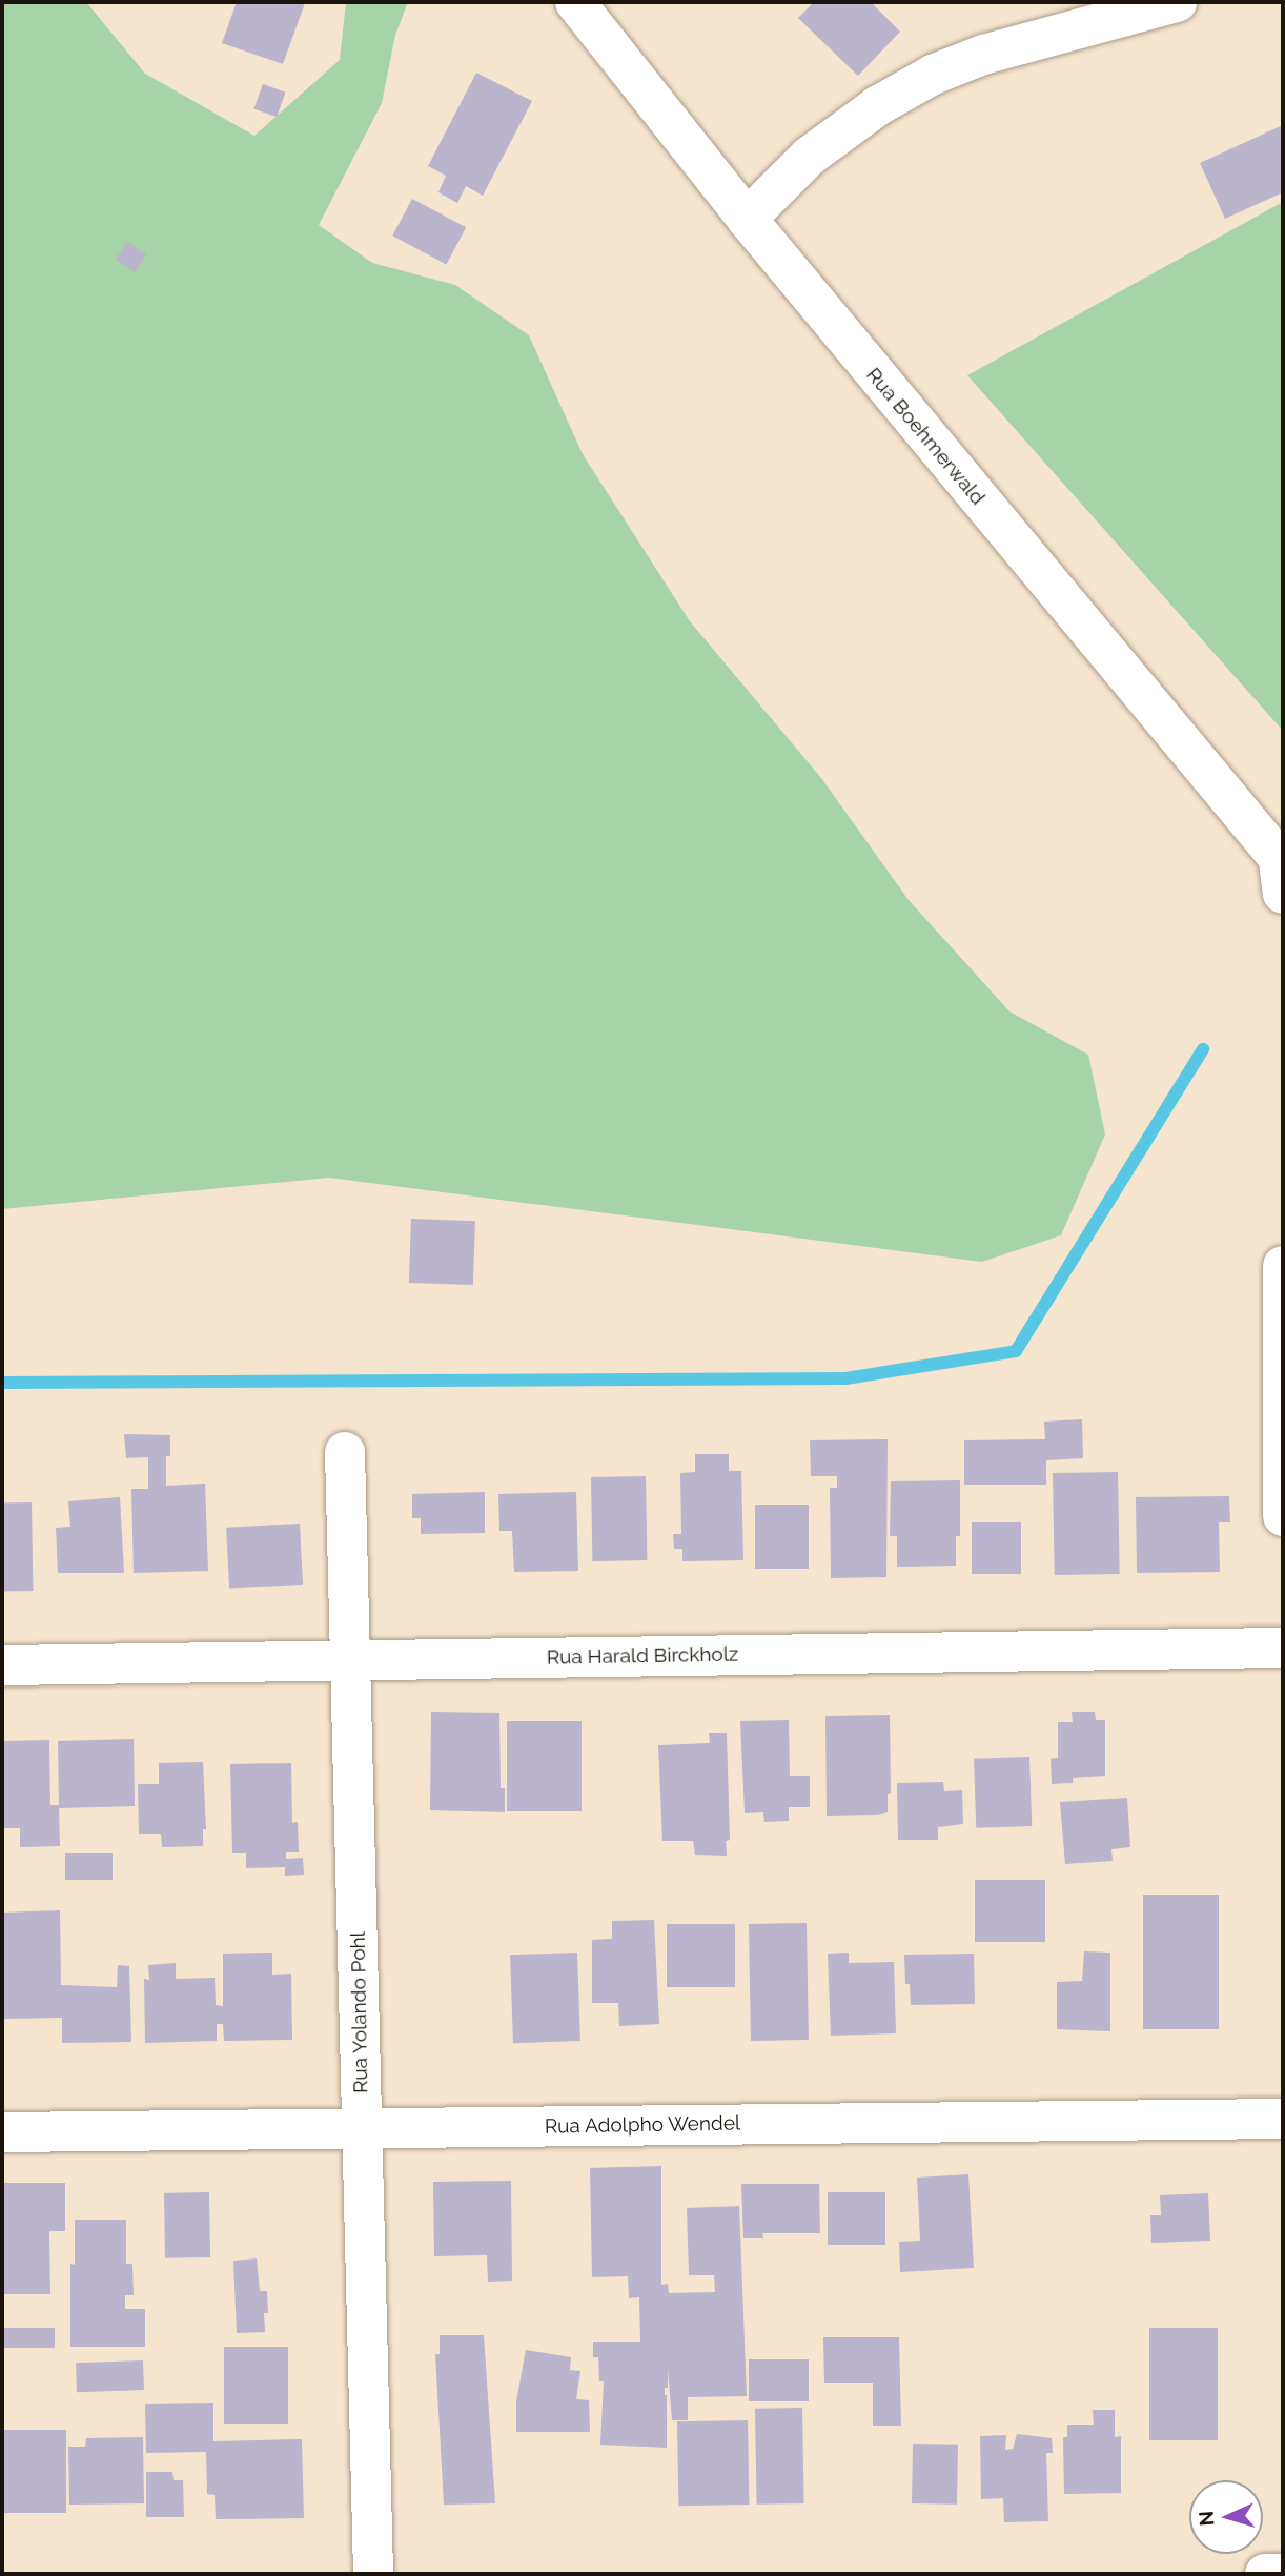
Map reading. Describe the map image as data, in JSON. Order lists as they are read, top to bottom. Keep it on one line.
{"streets":{"street":["Rua Boehmerwald","Rua Harald Birckholz","Rua Yolando Pohl","Rua Adolpho Wendel"]},"crossings":[["Rua Harald Birckholz","Rua Yolando Pohl"],["Rua Yolando Pohl","Rua Adolpho Wendel"]],"north":"left"}
